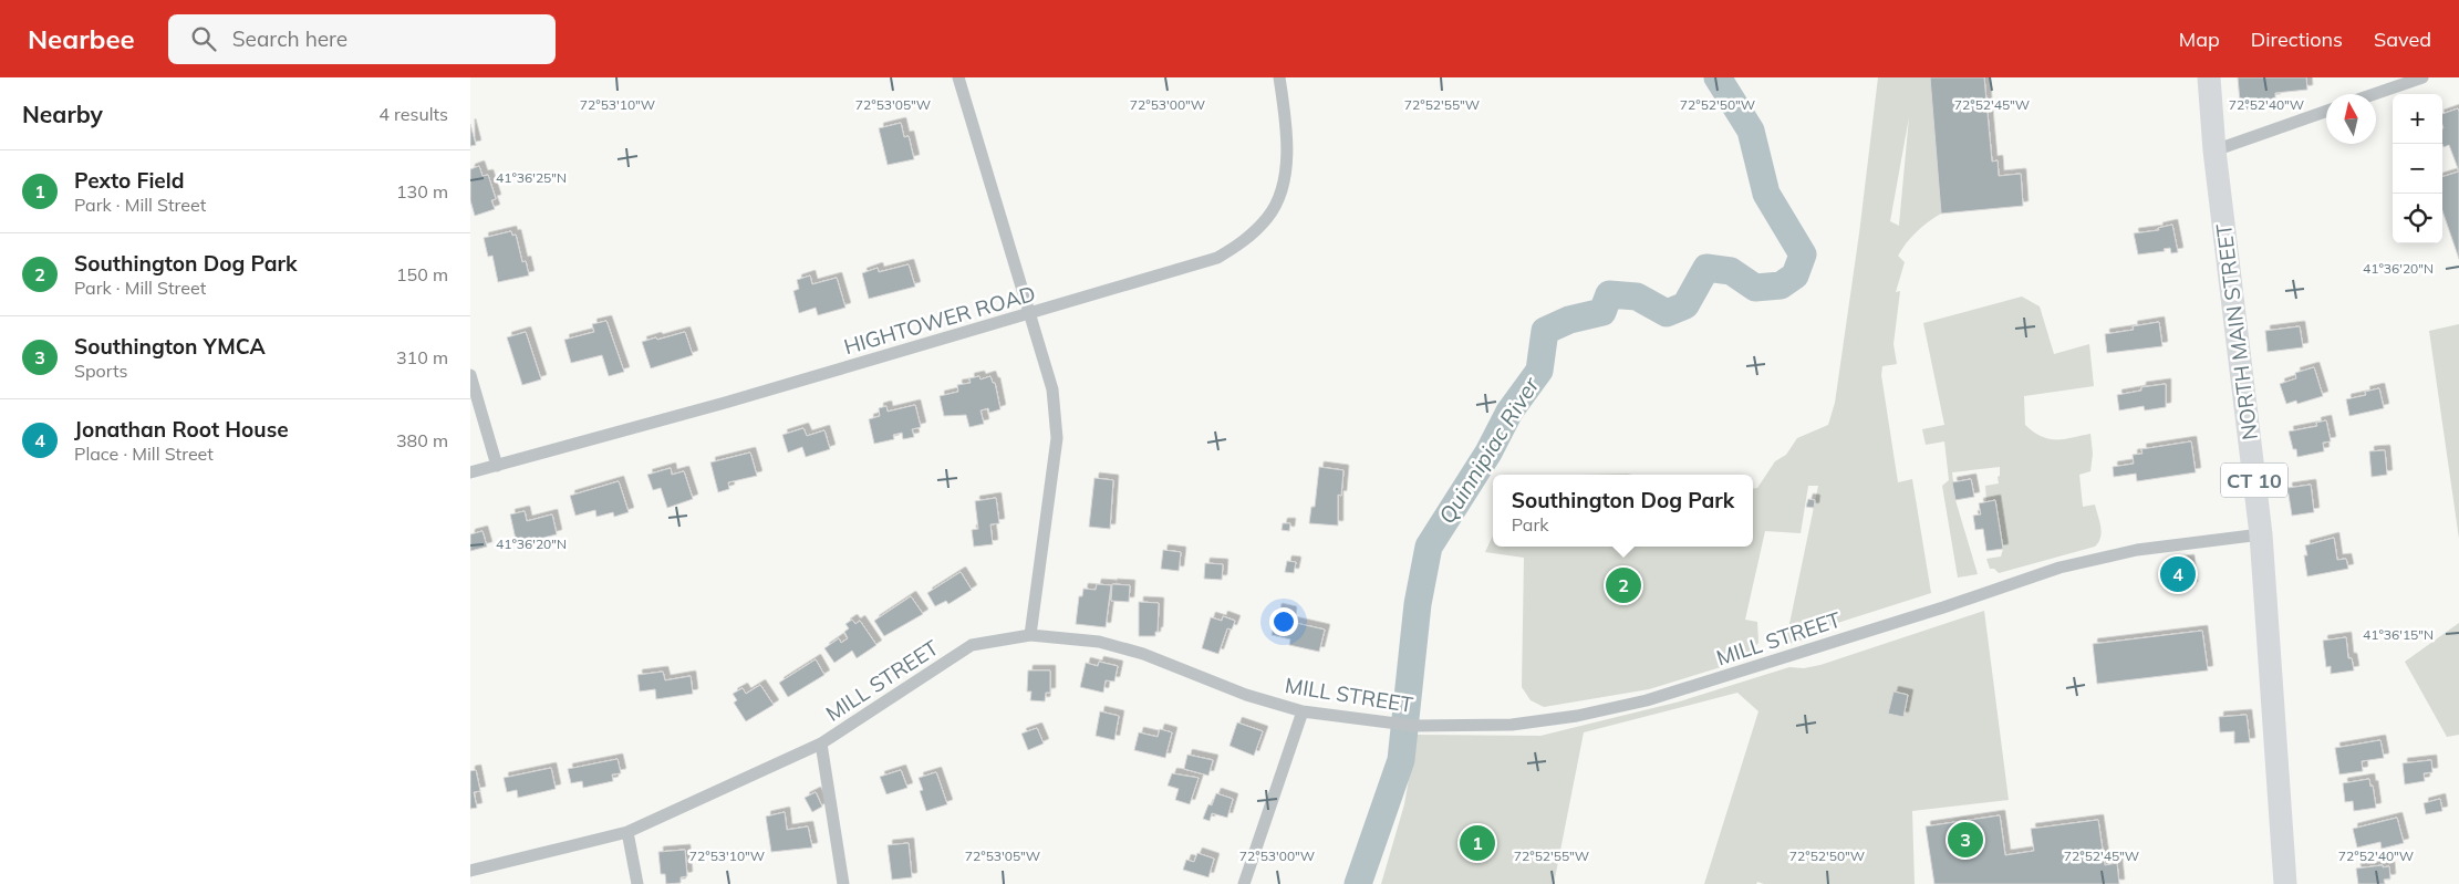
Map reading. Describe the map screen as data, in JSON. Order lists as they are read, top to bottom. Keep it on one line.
{"streets":{"highway":["NORTH MAIN STREET","CT 10"],"street":["HIGHTOWER ROAD","MILL STREET"]},"crossings":[["NORTH MAIN STREET","MILL STREET"]],"water":["Quinnipiac River"],"north":"top","page":{"header":"Nearbee","search":"Search here","nav":["Map","Directions","Saved"],"heading":["Nearby","4 results"],"map_buttons":["+","−"],"list":[{"mark":"1","name":"Pexto Field","note":"Park · Mill Street","value":"130 m"},{"mark":"2","name":"Southington Dog Park","note":"Park · Mill Street","value":"150 m"},{"mark":"3","name":"Southington YMCA","note":"Sports","value":"310 m"},{"mark":"4","name":"Jonathan Root House","note":"Place · Mill Street","value":"380 m"}],"popup":["Southington Dog Park","Park"],"pins":["4","2","3","1"]},"coordinates":["72°53'10\"W","72°53'05\"W","72°53'00\"W","72°52'55\"W","72°52'50\"W","72°52'45\"W","72°52'40\"W","41°36'25\"N","41°36'20\"N","41°36'15\"N"]}
